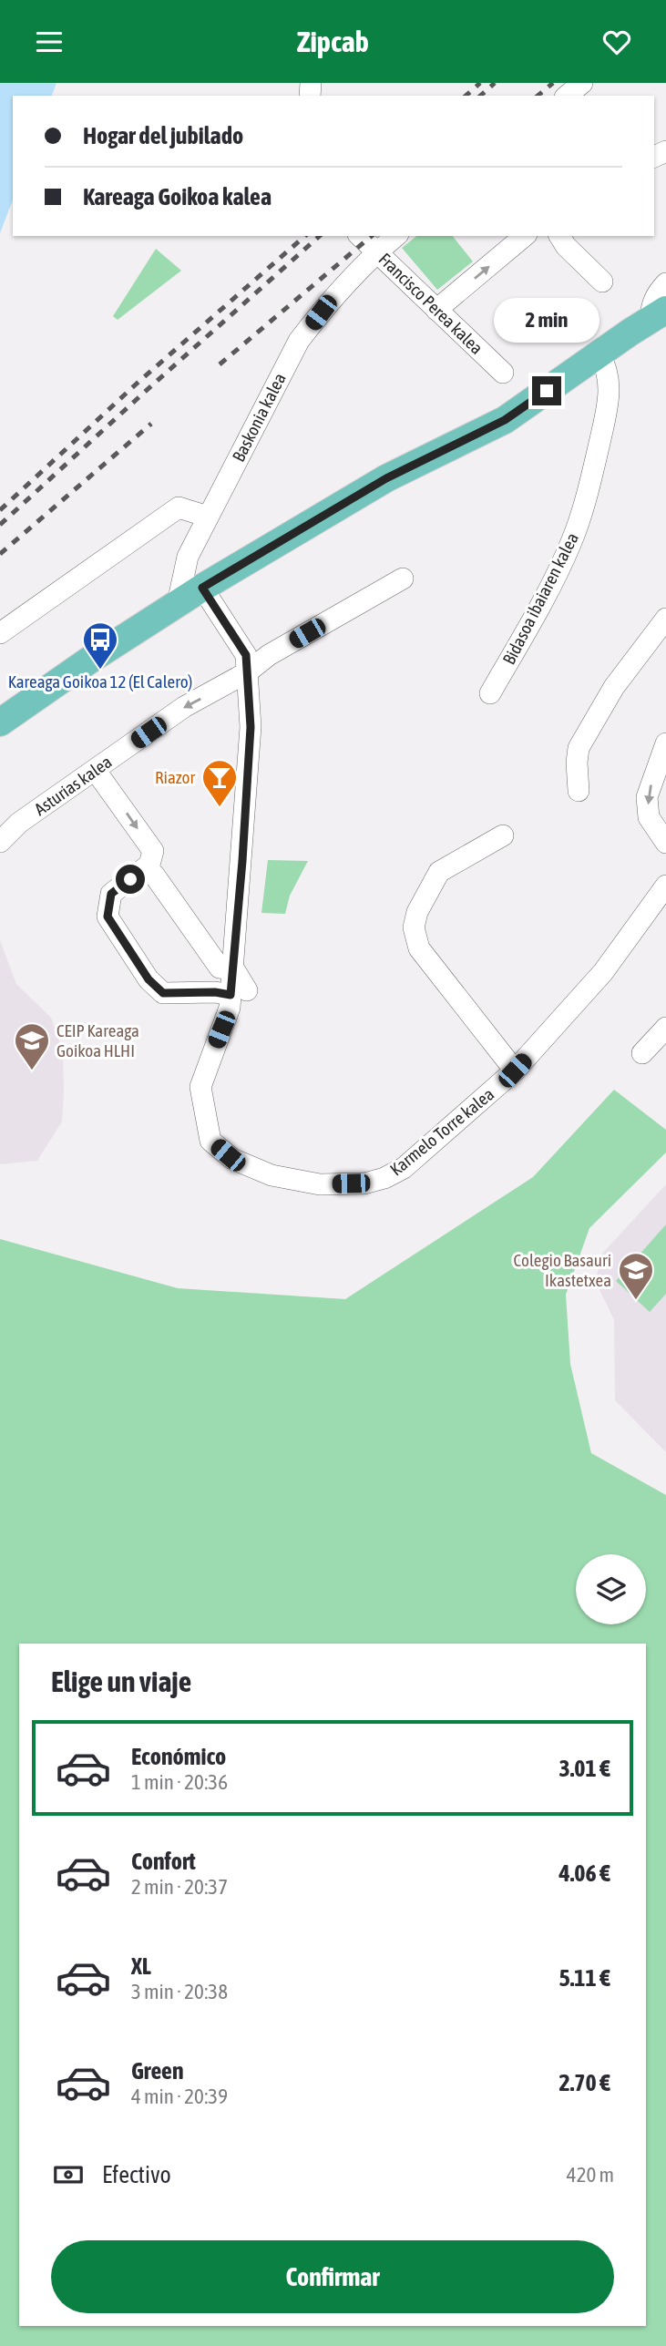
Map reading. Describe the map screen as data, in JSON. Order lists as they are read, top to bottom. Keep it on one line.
{"streets":{"street":["Francisco Perea kalea","Baskonia kalea","Bidasoa ibaiaren kalea","Asturias kalea","Karmelo Torre kalea"]},"crossings":[["Francisco Perea kalea","Baskonia kalea"],["Asturias kalea","Karmelo Torre kalea"]],"places":{"bus stop":["Kareaga Goikoa 12 (El Calero)"],"bar":["Riazor"],"school or university":["CEIP Kareaga Goikoa HLHI","Colegio Basauri Ikastetxea"]},"page":{"header":"Zipcab","banner":["Hogar del jubilado","Kareaga Goikoa kalea"],"bubble":"2 min","heading":"Elige un viaje","list":[{"name":"Económico","note":"1 min · 20:36","value":"3.01 €"},{"name":"Confort","note":"2 min · 20:37","value":"4.06 €"},{"name":"XL","note":"3 min · 20:38","value":"5.11 €"},{"name":"Green","note":"4 min · 20:39","value":"2.70 €"}],"pay":["Efectivo","420 m"],"buttons":"Confirmar"}}
